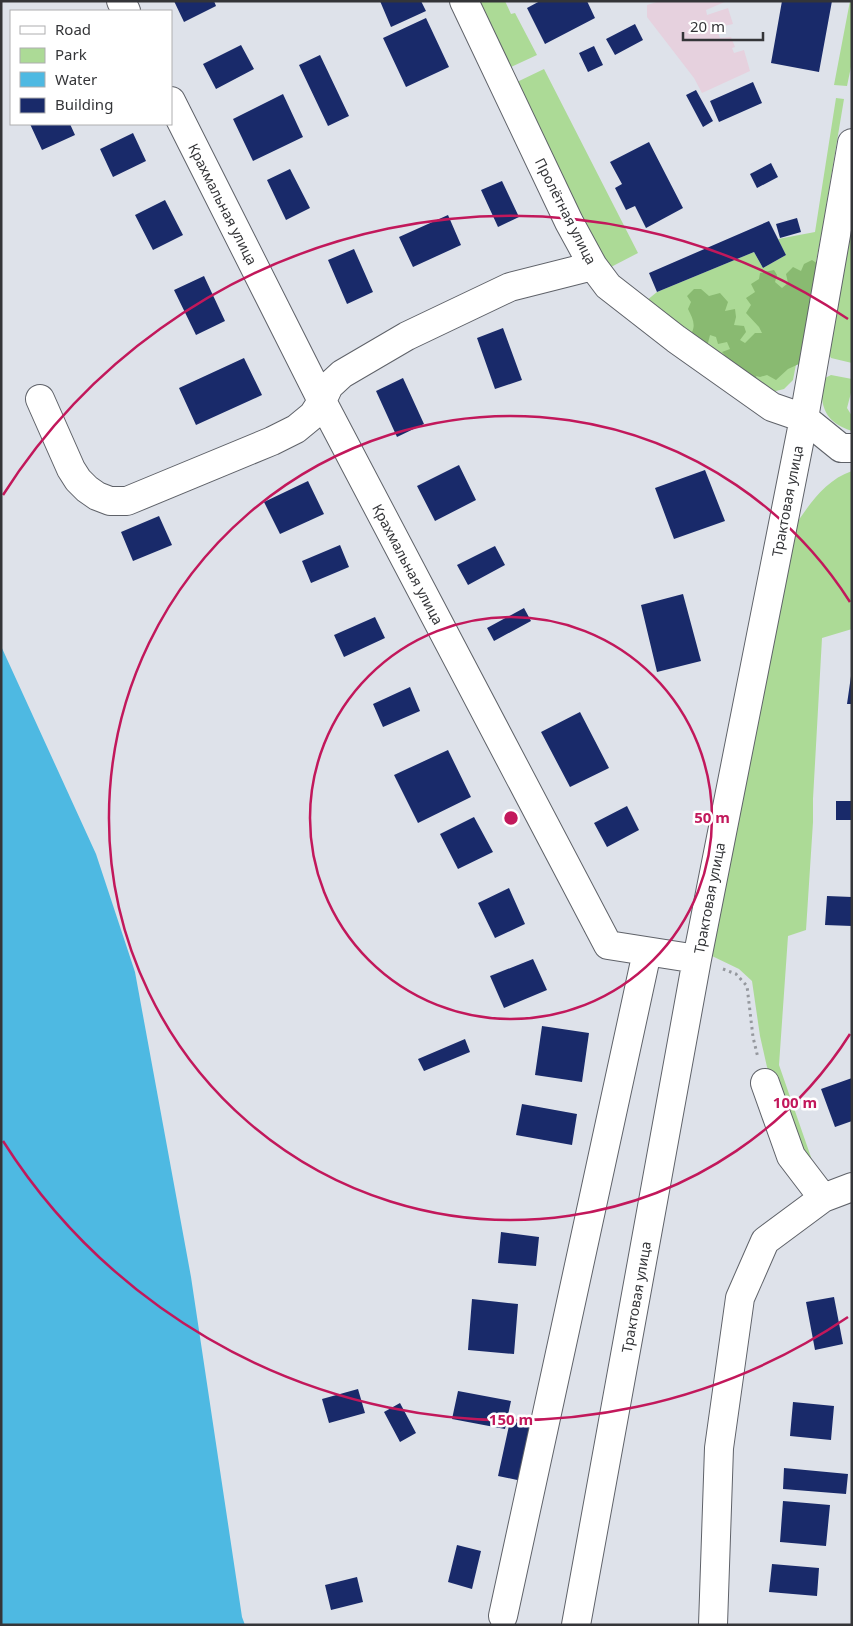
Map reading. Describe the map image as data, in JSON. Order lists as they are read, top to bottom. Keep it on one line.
{"streets":{"street":["Крахмальная улица","Пролётная улица","Трактовая улица"]},"crossings":[["Крахмальная улица","Трактовая улица"],["Пролётная улица","Трактовая улица"]],"legend":["Road","Park","Water","Building"],"scale_bar":"20 m","rings":["50 m","100 m","150 m"]}
